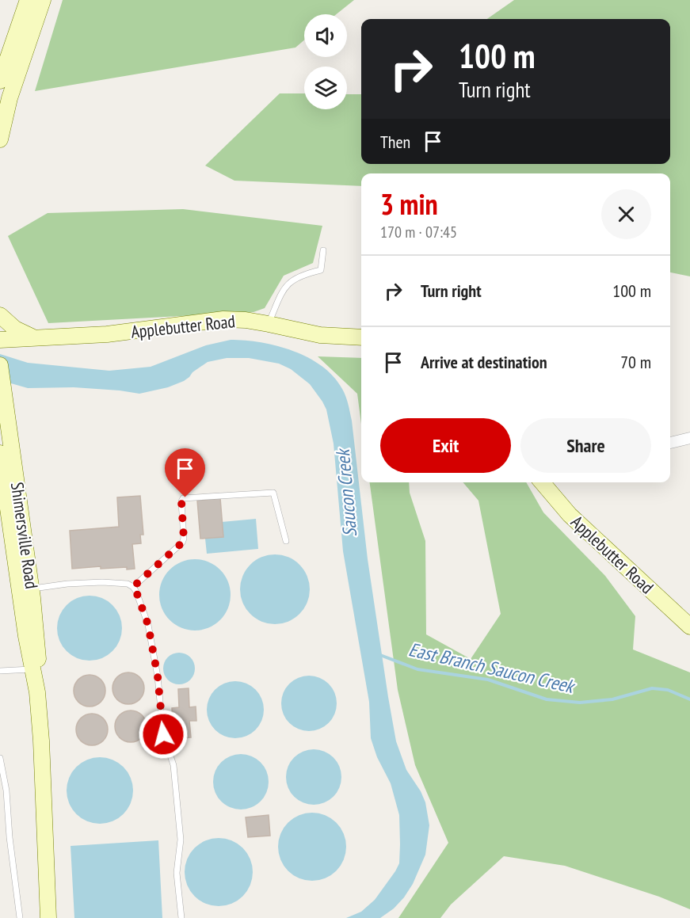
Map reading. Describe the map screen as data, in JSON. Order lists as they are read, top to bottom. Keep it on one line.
{"streets":{"street":["Applebutter Road","Shimersville Road"]},"water":["Saucon Creek","East Branch Saucon Creek"],"page":{"turn":["100 m","Turn right"],"then":"Then","heading":["3 min","170 m · 07:45"],"list":[{"name":"Turn right","value":"100 m"},{"name":"Arrive at destination","value":"70 m"}],"buttons":["Exit","Share"]}}
